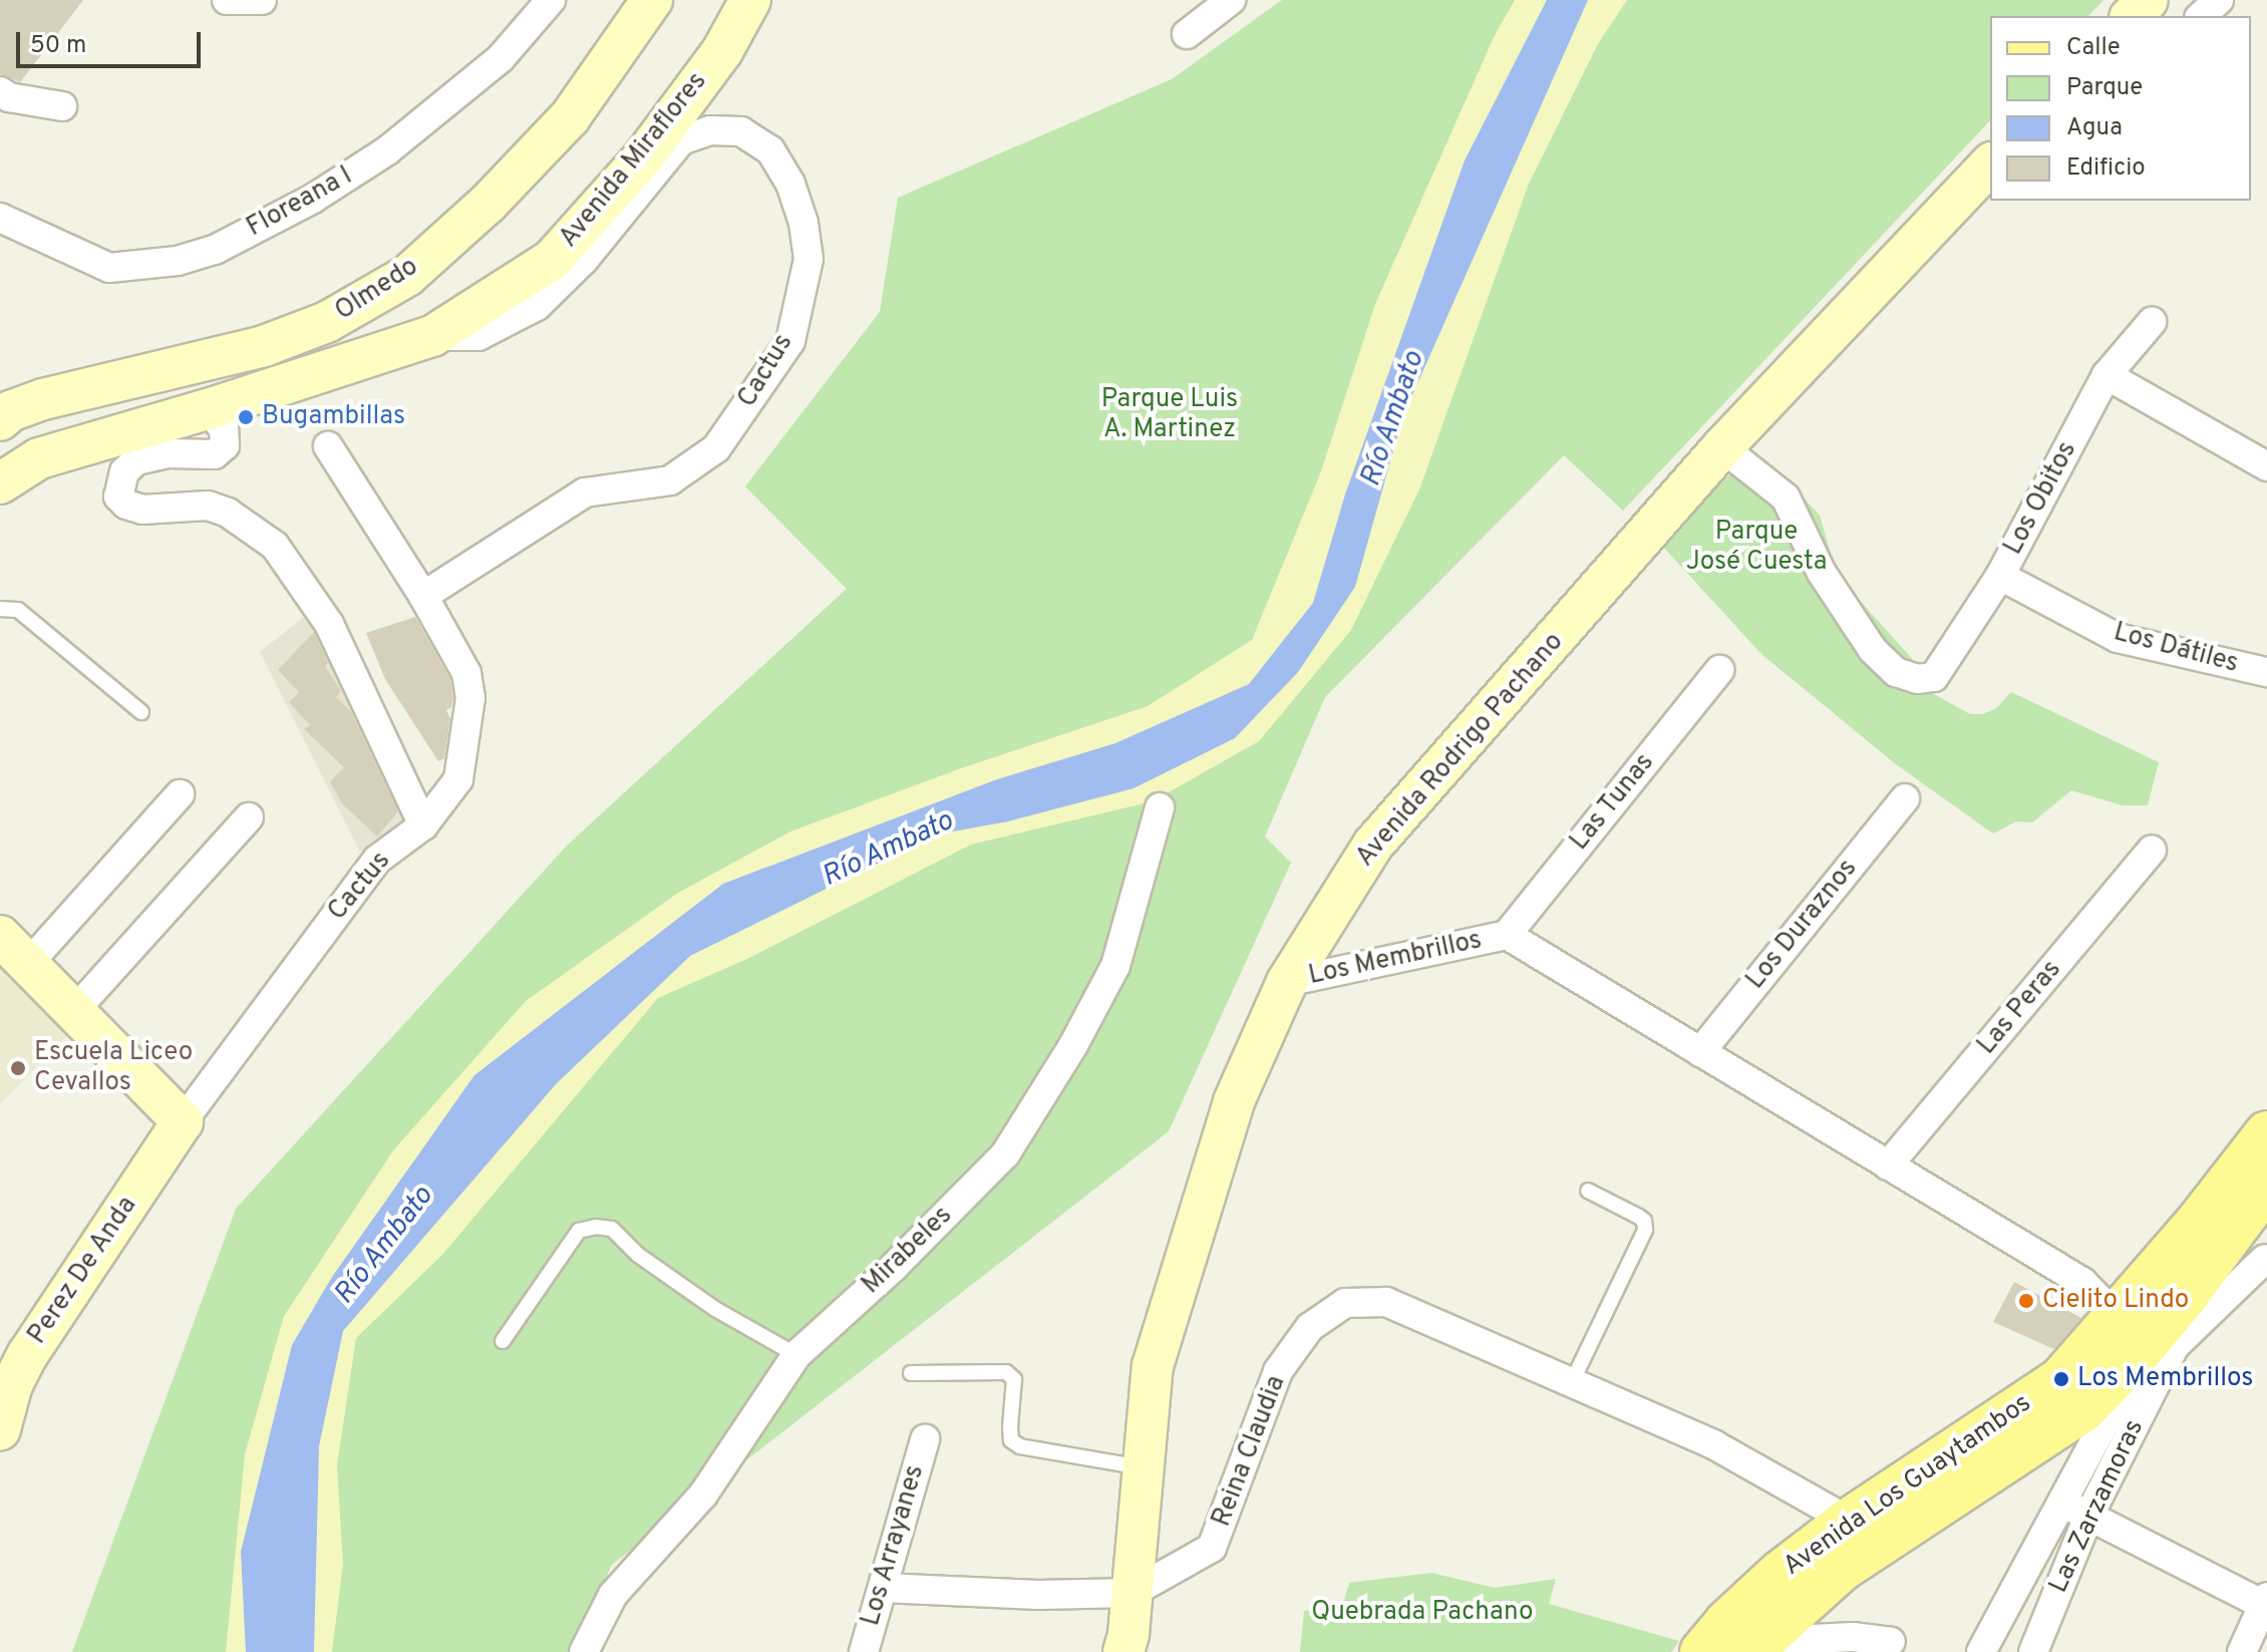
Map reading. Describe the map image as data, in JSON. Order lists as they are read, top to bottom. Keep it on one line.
{"streets":{"main road":["Avenida Miraflores","Olmedo","Avenida Rodrigo Pachano","Perez De Anda","Avenida Los Guaytambos"],"street":["Floreana I","Cactus","Los Obitos","Los Dátiles","Las Tunas","Los Duraznos","Los Membrillos","Las Peras","Mirabeles","Reina Claudia","Las Zarzamoras","Los Arrayanes"]},"crossings":[["Avenida Miraflores","Cactus"],["Cactus","Perez De Anda"],["Los Obitos","Los Dátiles"],["Los Obitos","Avenida Rodrigo Pachano"],["Avenida Rodrigo Pachano","Los Membrillos"],["Avenida Rodrigo Pachano","Reina Claudia"],["Las Tunas","Los Membrillos"],["Los Duraznos","Los Membrillos"],["Los Membrillos","Las Peras"],["Los Membrillos","Avenida Los Guaytambos"],["Los Membrillos","Las Zarzamoras"],["Reina Claudia","Avenida Los Guaytambos"],["Reina Claudia","Los Arrayanes"],["Avenida Los Guaytambos","Las Zarzamoras"]],"water":["Río Ambato"],"parks":["Parque Luis A. Martinez","Parque José Cuesta","Quebrada Pachano"],"places":["Bugambillas","Escuela Liceo Cevallos","Cielito Lindo","Los Membrillos"],"legend":["Calle","Parque","Agua","Edificio"],"scale_bar":"50 m"}
